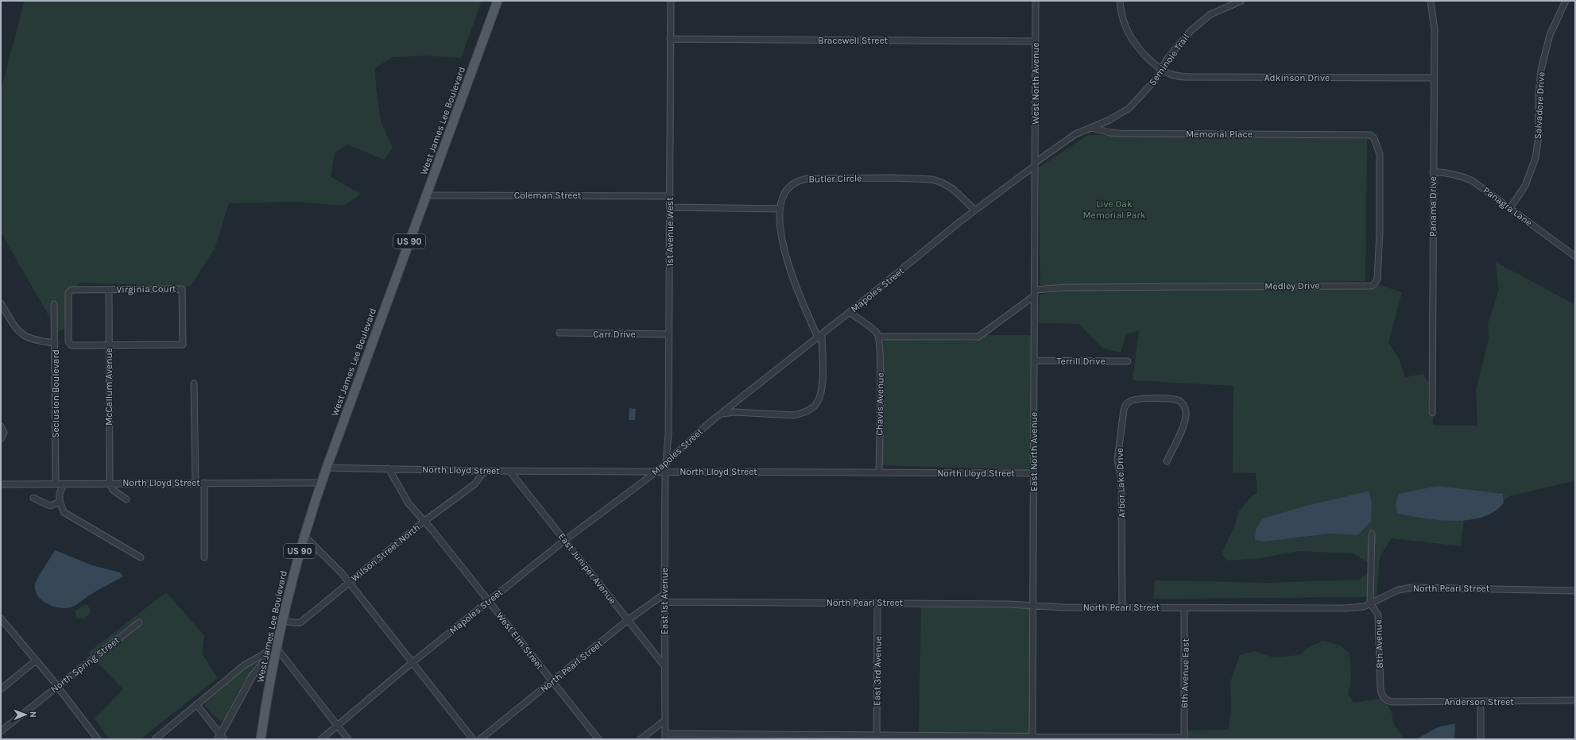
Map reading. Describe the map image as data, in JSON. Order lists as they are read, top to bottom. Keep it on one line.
{"streets":{"main road":["West James Lee Boulevard","US 90"],"street":["Bracewell Street","Seminole Trail","Adkinson Drive","West North Avenue","Salvadore Drive","Memorial Place","Butler Circle","Coleman Street","Panama Drive","Panagra Lane","1st Avenue West","Medley Drive","Virginia Court","Mapoles Street","Carr Drive","Terrill Drive","McCallum Avenue","Seclusion Boulevard","Chavis Avenue","East North Avenue","North Lloyd Street","Arbor Lake Drive","Wilson Street North","East Juniper Avenue","North Pearl Street","East 1st Avenue","West Elm Street","8th Avenue","North Spring Street","East 3rd Avenue","6th Avenue East","Anderson Street"]},"crossings":[["Bracewell Street","West North Avenue"],["Bracewell Street","1st Avenue West"],["Seminole Trail","Adkinson Drive"],["Seminole Trail","West North Avenue"],["Seminole Trail","Memorial Place"],["Seminole Trail","Mapoles Street"],["Seminole Trail","East North Avenue"],["Adkinson Drive","Panama Drive"],["West North Avenue","Mapoles Street"],["West North Avenue","East North Avenue"],["Salvadore Drive","Panagra Lane"],["West James Lee Boulevard","Coleman Street"],["West James Lee Boulevard","North Lloyd Street"],["West James Lee Boulevard","Wilson Street North"],["Memorial Place","Medley Drive"],["Butler Circle","Mapoles Street"],["Coleman Street","1st Avenue West"],["Panama Drive","Panagra Lane"],["1st Avenue West","Mapoles Street"],["1st Avenue West","Carr Drive"],["1st Avenue West","East 1st Avenue"],["Medley Drive","East North Avenue"],["Virginia Court","McCallum Avenue"],["Mapoles Street","East North Avenue"],["Mapoles Street","North Lloyd Street"],["Mapoles Street","East Juniper Avenue"],["Mapoles Street","East 1st Avenue"],["Mapoles Street","West Elm Street"],["Terrill Drive","East North Avenue"],["McCallum Avenue","North Lloyd Street"],["Seclusion Boulevard","North Lloyd Street"],["Chavis Avenue","North Lloyd Street"],["East North Avenue","North Lloyd Street"],["East North Avenue","North Pearl Street"],["North Lloyd Street","Wilson Street North"],["North Lloyd Street","East Juniper Avenue"],["North Lloyd Street","East 1st Avenue"],["North Lloyd Street","West Elm Street"],["Arbor Lake Drive","North Pearl Street"],["Wilson Street North","West Elm Street"],["East Juniper Avenue","North Pearl Street"],["East Juniper Avenue","East 1st Avenue"],["North Pearl Street","East 1st Avenue"],["North Pearl Street","West Elm Street"],["North Pearl Street","8th Avenue"],["North Pearl Street","East 3rd Avenue"],["North Pearl Street","6th Avenue East"],["8th Avenue","Anderson Street"]],"parks":["Live Oak Memorial Park"],"north":"right"}
